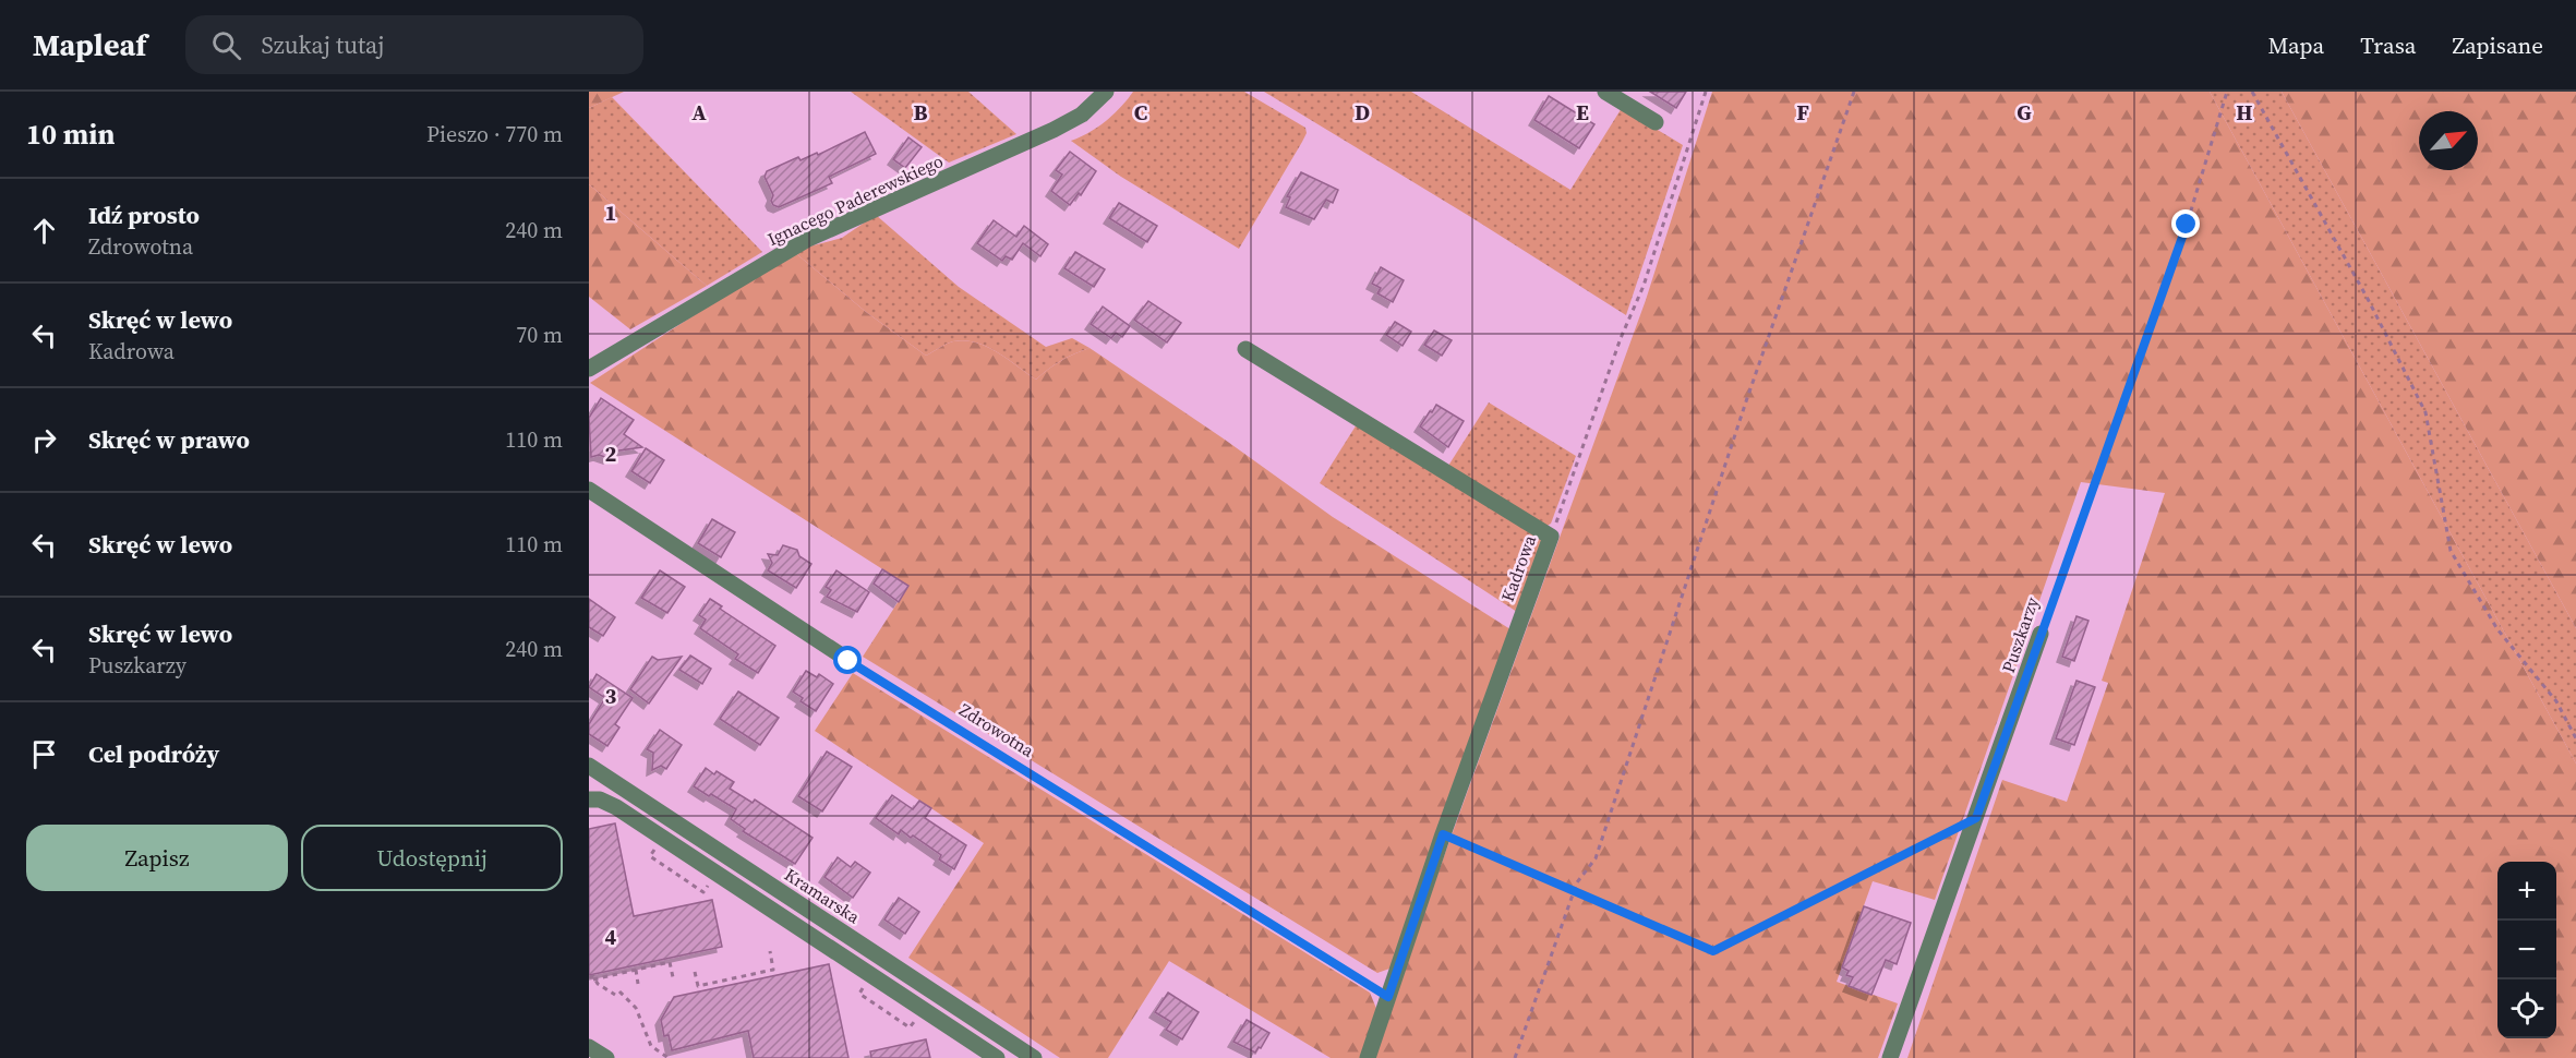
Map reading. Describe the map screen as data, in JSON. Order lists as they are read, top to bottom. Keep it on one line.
{"streets":{"street":["Ignacego Paderewskiego","Kadrowa","Puszkarzy","Kramarska"],"path":["Zdrowotna"]},"crossings":[["Kadrowa","Zdrowotna"]],"north":"top right","page":{"header":"Mapleaf","search":"Szukaj tutaj","nav":["Mapa","Trasa","Zapisane"],"heading":["10 min","Pieszo · 770 m"],"list":[["Idź prosto","Zdrowotna","240 m"],["Skręć w lewo","Kadrowa","70 m"],["Skręć w prawo","110 m"],["Skręć w lewo","110 m"],["Skręć w lewo","Puszkarzy","240 m"],"Cel podróży"],"buttons":["Zapisz","Udostępnij"],"map_buttons":["+","−"]},"grid":{"columns":["A","B","C","D","E","F","G","H"],"rows":["1","2","3","4"]}}
